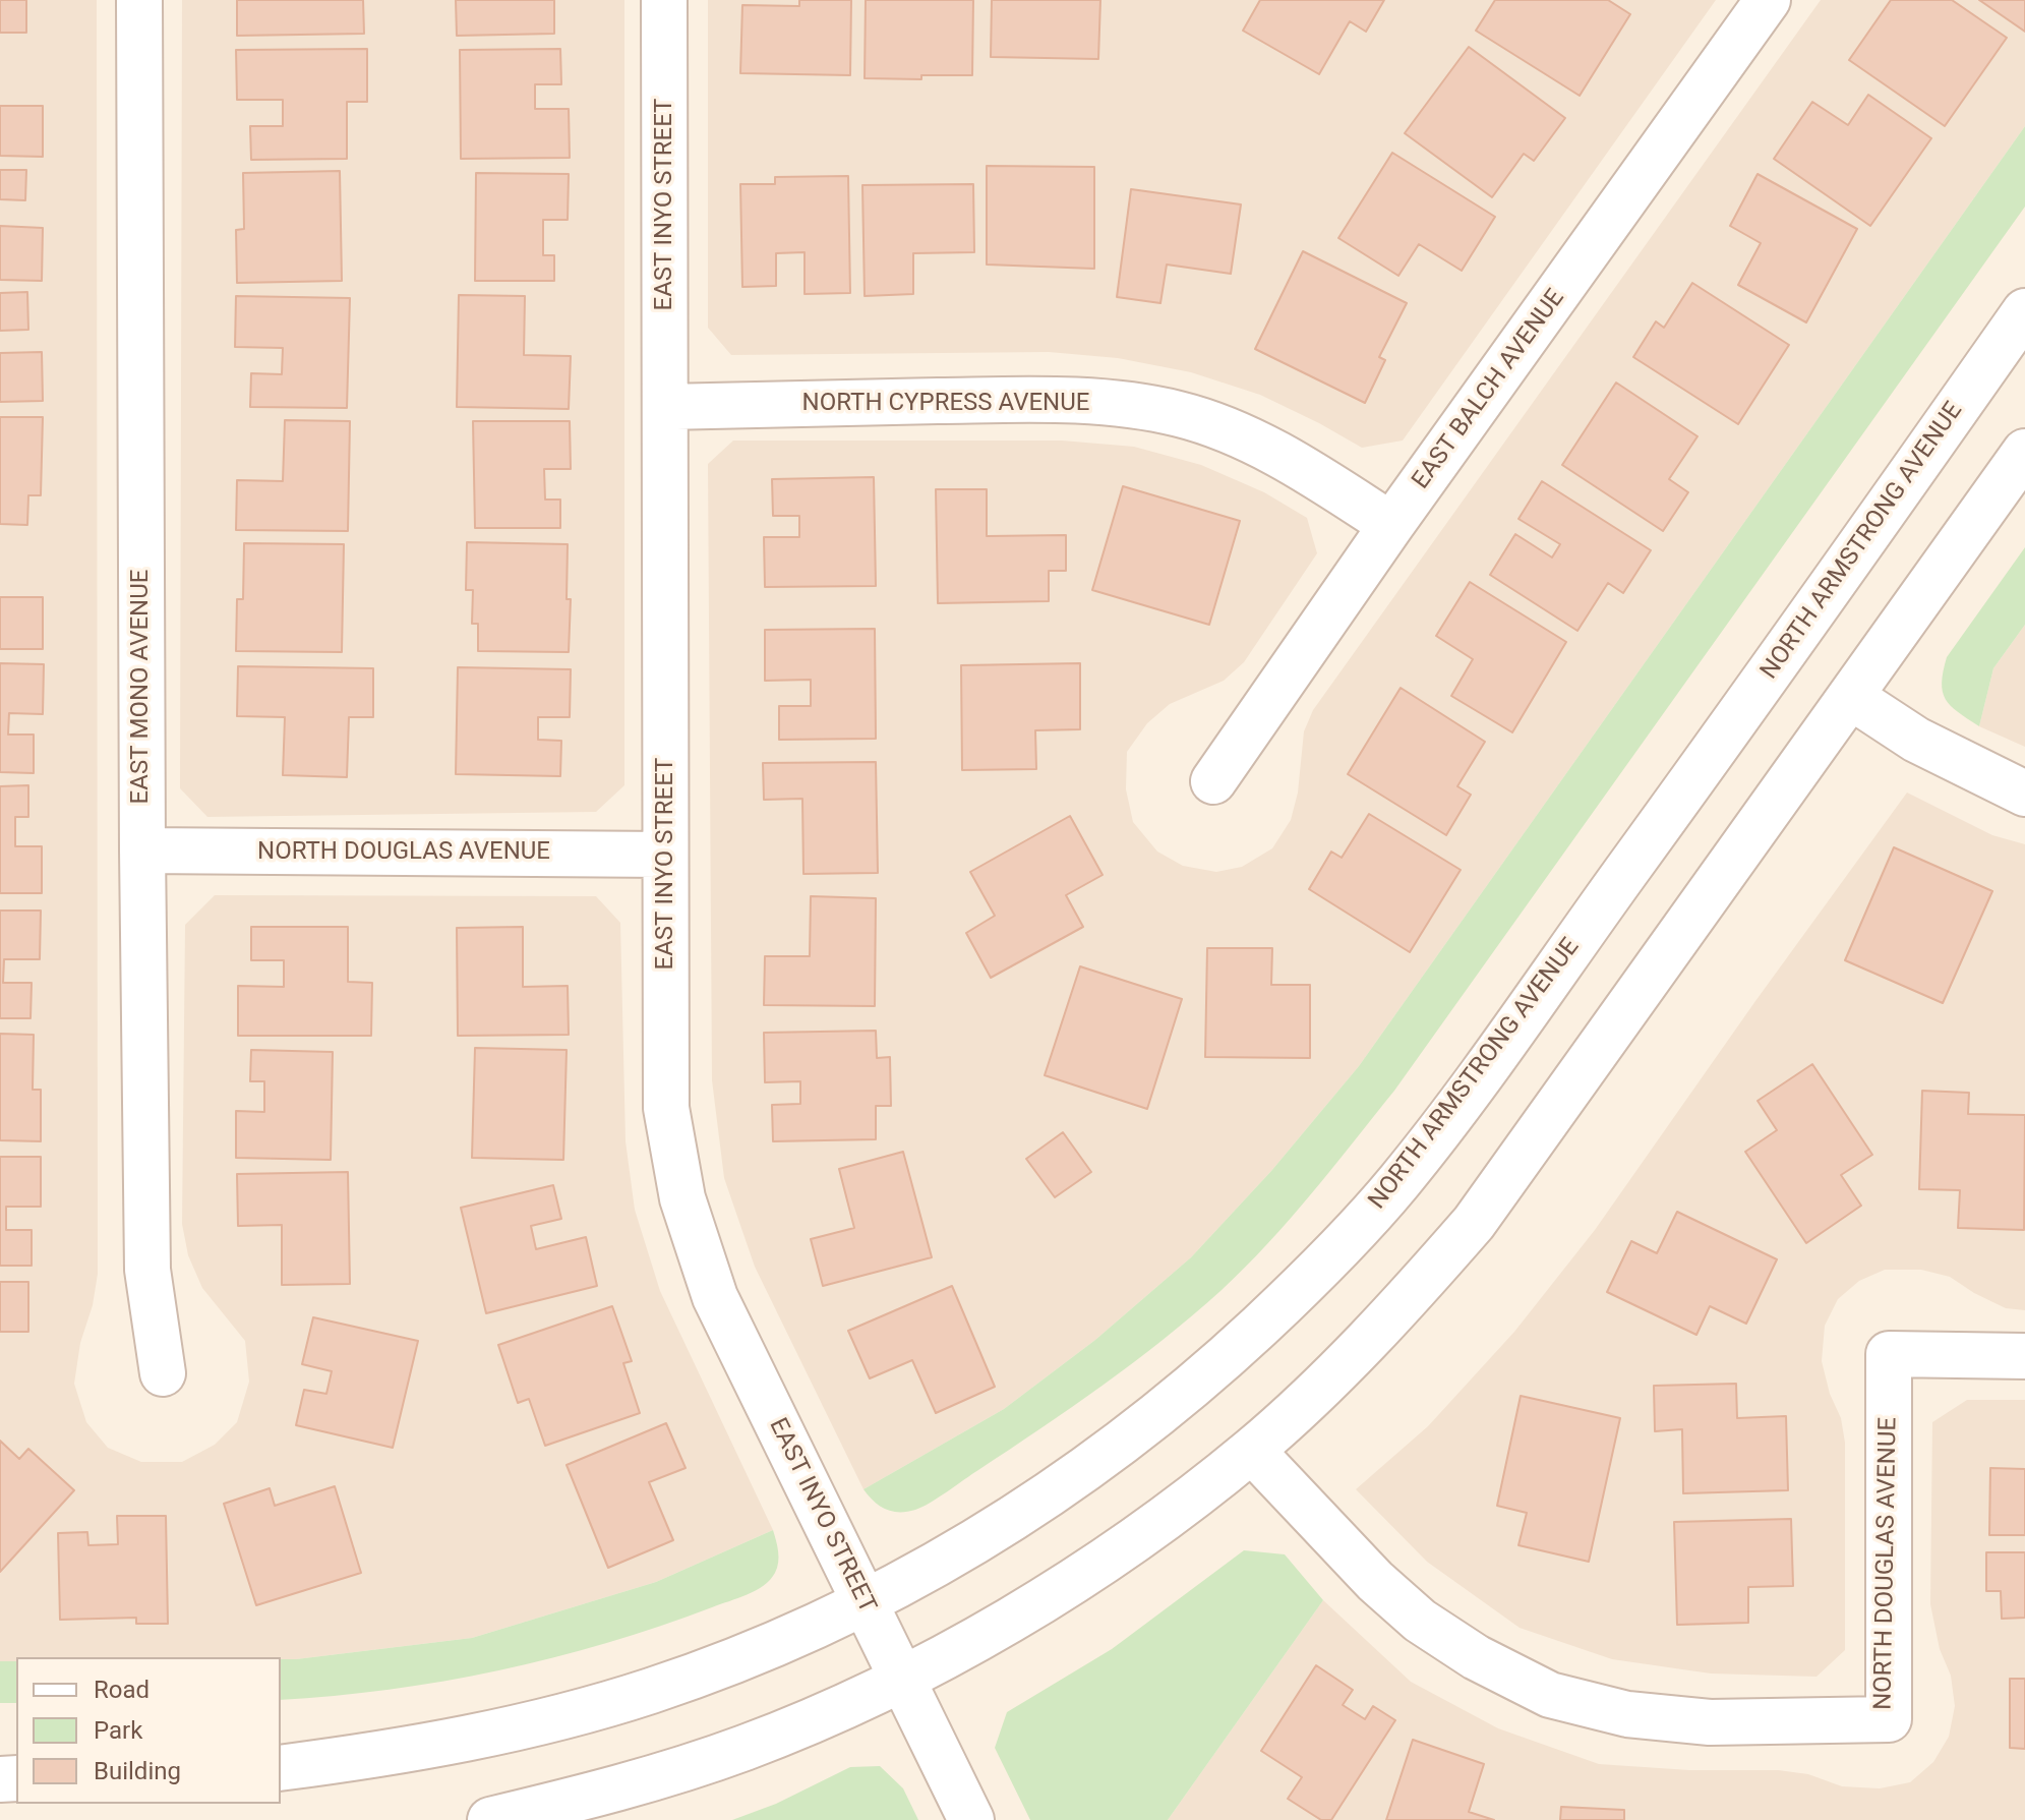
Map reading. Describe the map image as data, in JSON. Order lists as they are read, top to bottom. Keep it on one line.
{"streets":{"street":["EAST INYO STREET","EAST BALCH AVENUE","NORTH CYPRESS AVENUE","NORTH ARMSTRONG AVENUE","EAST MONO AVENUE","NORTH DOUGLAS AVENUE"]},"crossings":[["EAST INYO STREET","NORTH CYPRESS AVENUE"],["EAST INYO STREET","NORTH ARMSTRONG AVENUE"],["EAST INYO STREET","NORTH DOUGLAS AVENUE"],["EAST BALCH AVENUE","NORTH CYPRESS AVENUE"],["EAST MONO AVENUE","NORTH DOUGLAS AVENUE"]],"legend":["Road","Park","Building"]}
